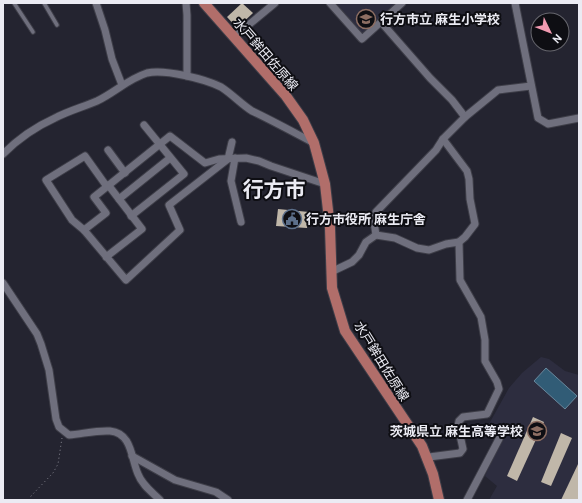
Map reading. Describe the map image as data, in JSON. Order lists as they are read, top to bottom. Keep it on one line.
{"streets":{"main road":["水戸鉾田佐原線"]},"districts":["行方市"],"places":{"school or university":["行方市立 麻生小学校","茨城県立 麻生高等学校"],"public building":["行方市役所 麻生庁舎"]},"north":"bottom right"}
